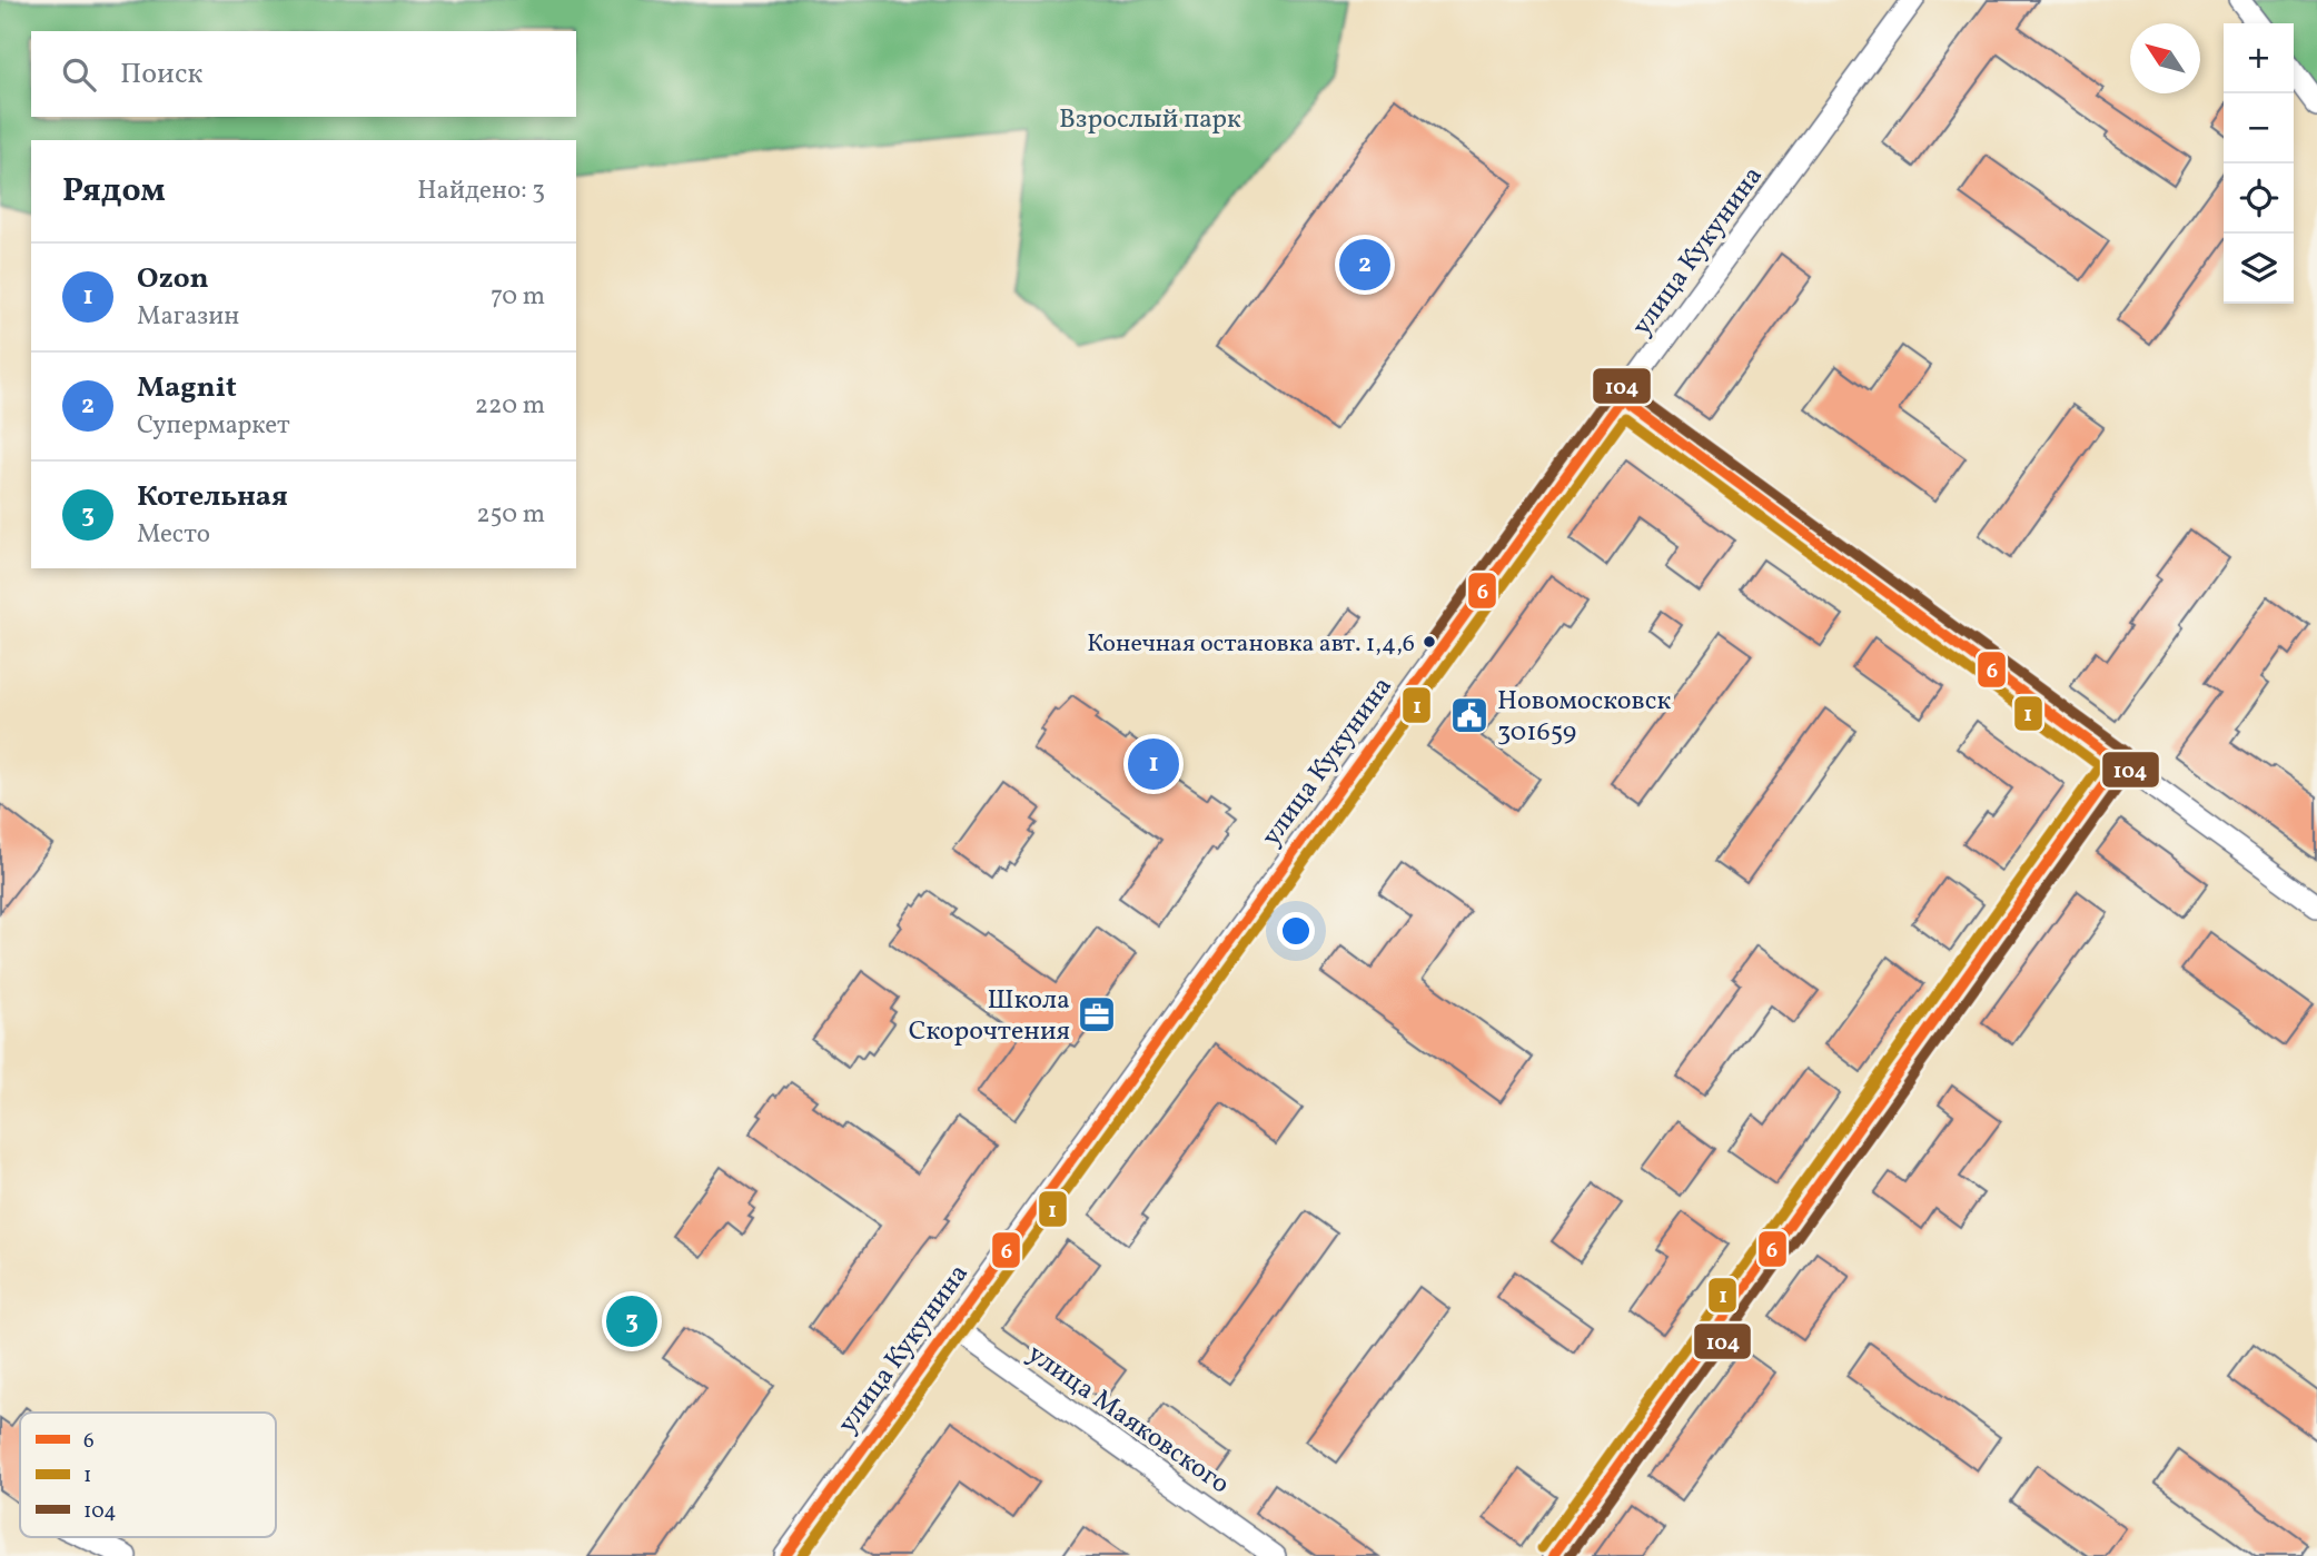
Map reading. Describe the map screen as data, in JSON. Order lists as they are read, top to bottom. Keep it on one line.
{"streets":{"street":["улица Кукунина","улица Маяковского"]},"crossings":[["улица Кукунина","улица Маяковского"]],"parks":["Взрослый парк"],"places":{"other":["Конечная остановка авт. 1,4,6"],"public building":["Новомосковск 301659"],"office":["Школа Скорочтения"]},"lines":["transit line 104","transit line 6","transit line 1"],"legend":["6","1","104"],"north":"top left","page":{"map_buttons":["+","−"],"search":"Поиск","heading":["Рядом","Найдено: 3"],"pins":["2","1","3"],"list":[{"mark":"1","name":"Ozon","note":"Магазин","value":"70 m"},{"mark":"2","name":"Magnit","note":"Супермаркет","value":"220 m"},{"mark":"3","name":"Котельная","note":"Место","value":"250 m"}]}}
